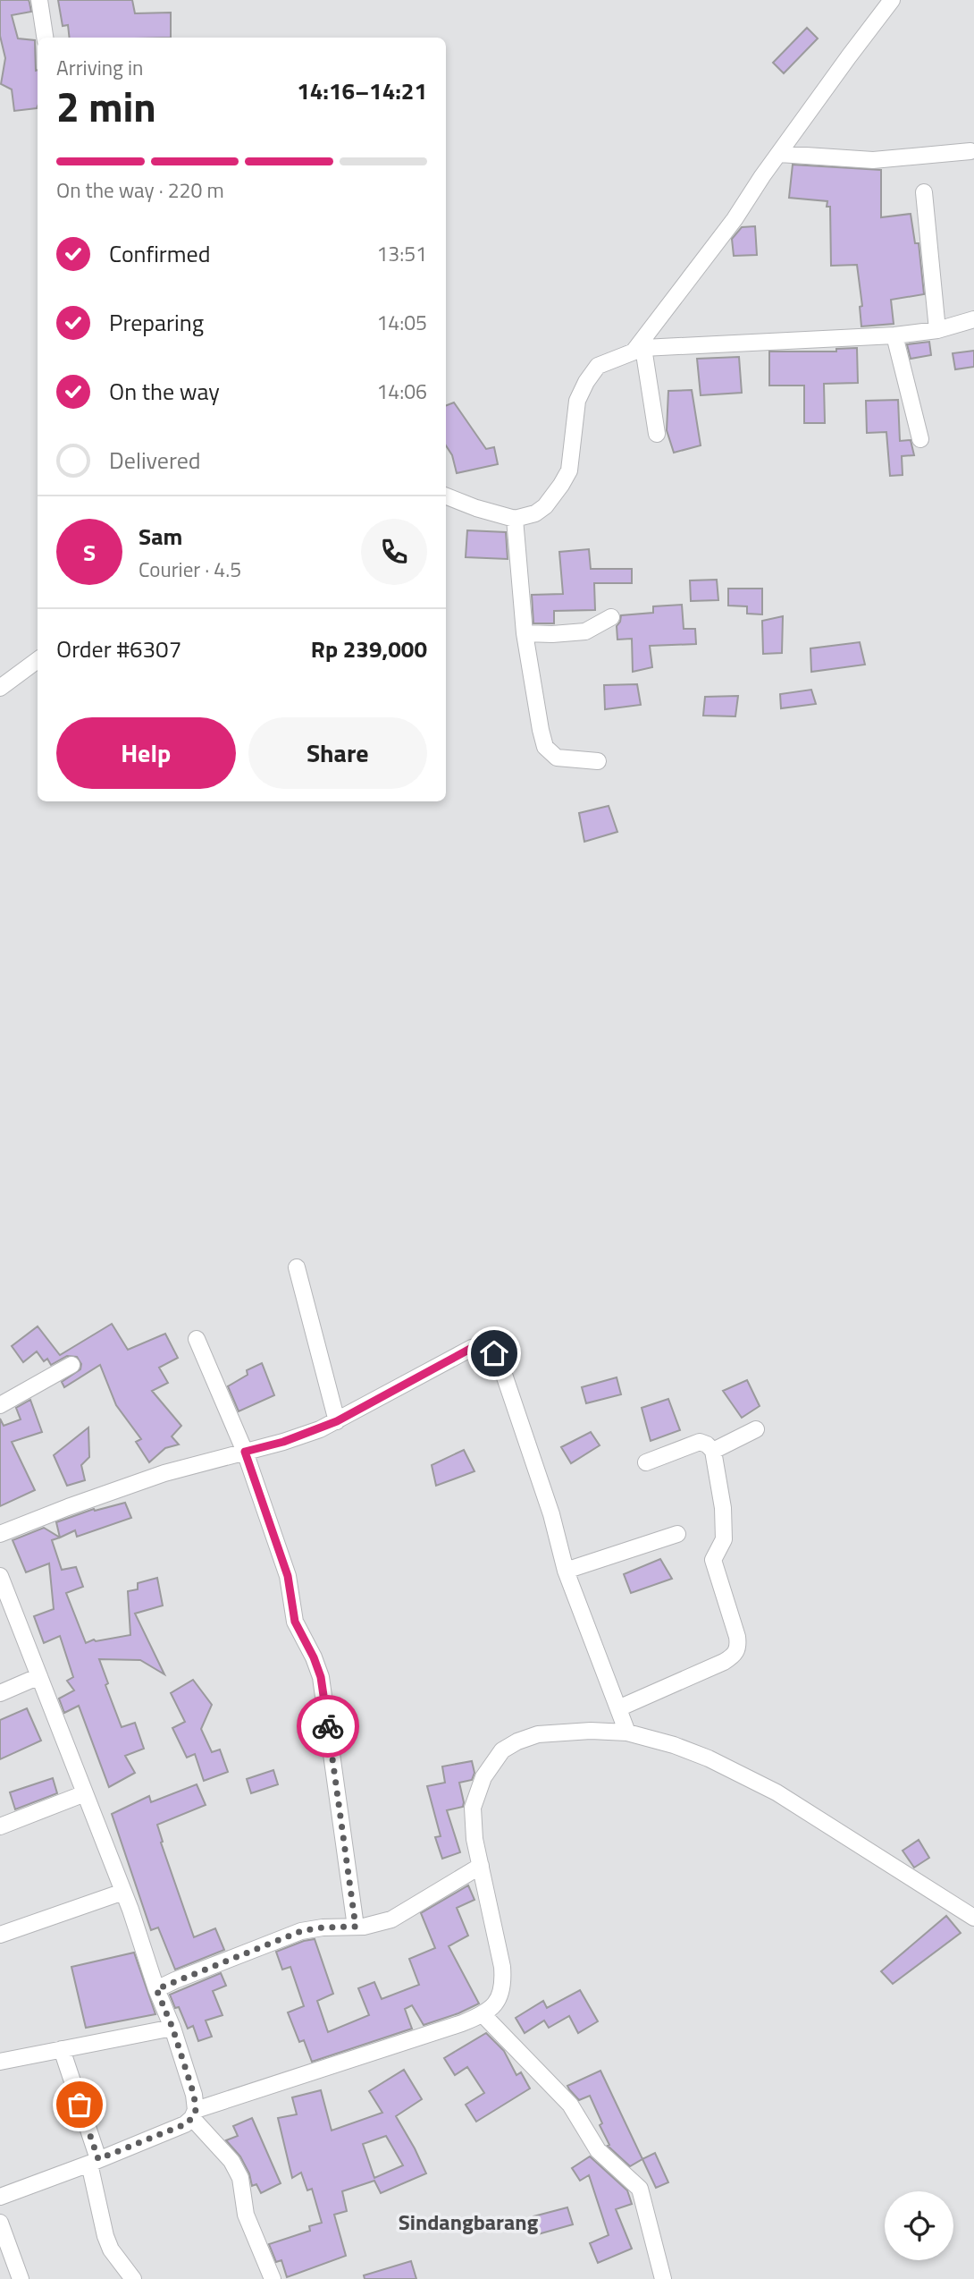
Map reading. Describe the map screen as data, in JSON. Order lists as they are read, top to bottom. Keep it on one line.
{"districts":["Sindangbarang"],"page":{"heading":["2 min","Arriving in","14:16–14:21"],"panel":["Sam","Courier · 4.5","Order #6307","Rp 239,000"],"bar":"On the way · 220 m","list":[["Confirmed","13:51"],["Preparing","14:05"],["On the way","14:06"],"Delivered"],"round":"S","buttons":["Help","Share"]}}
